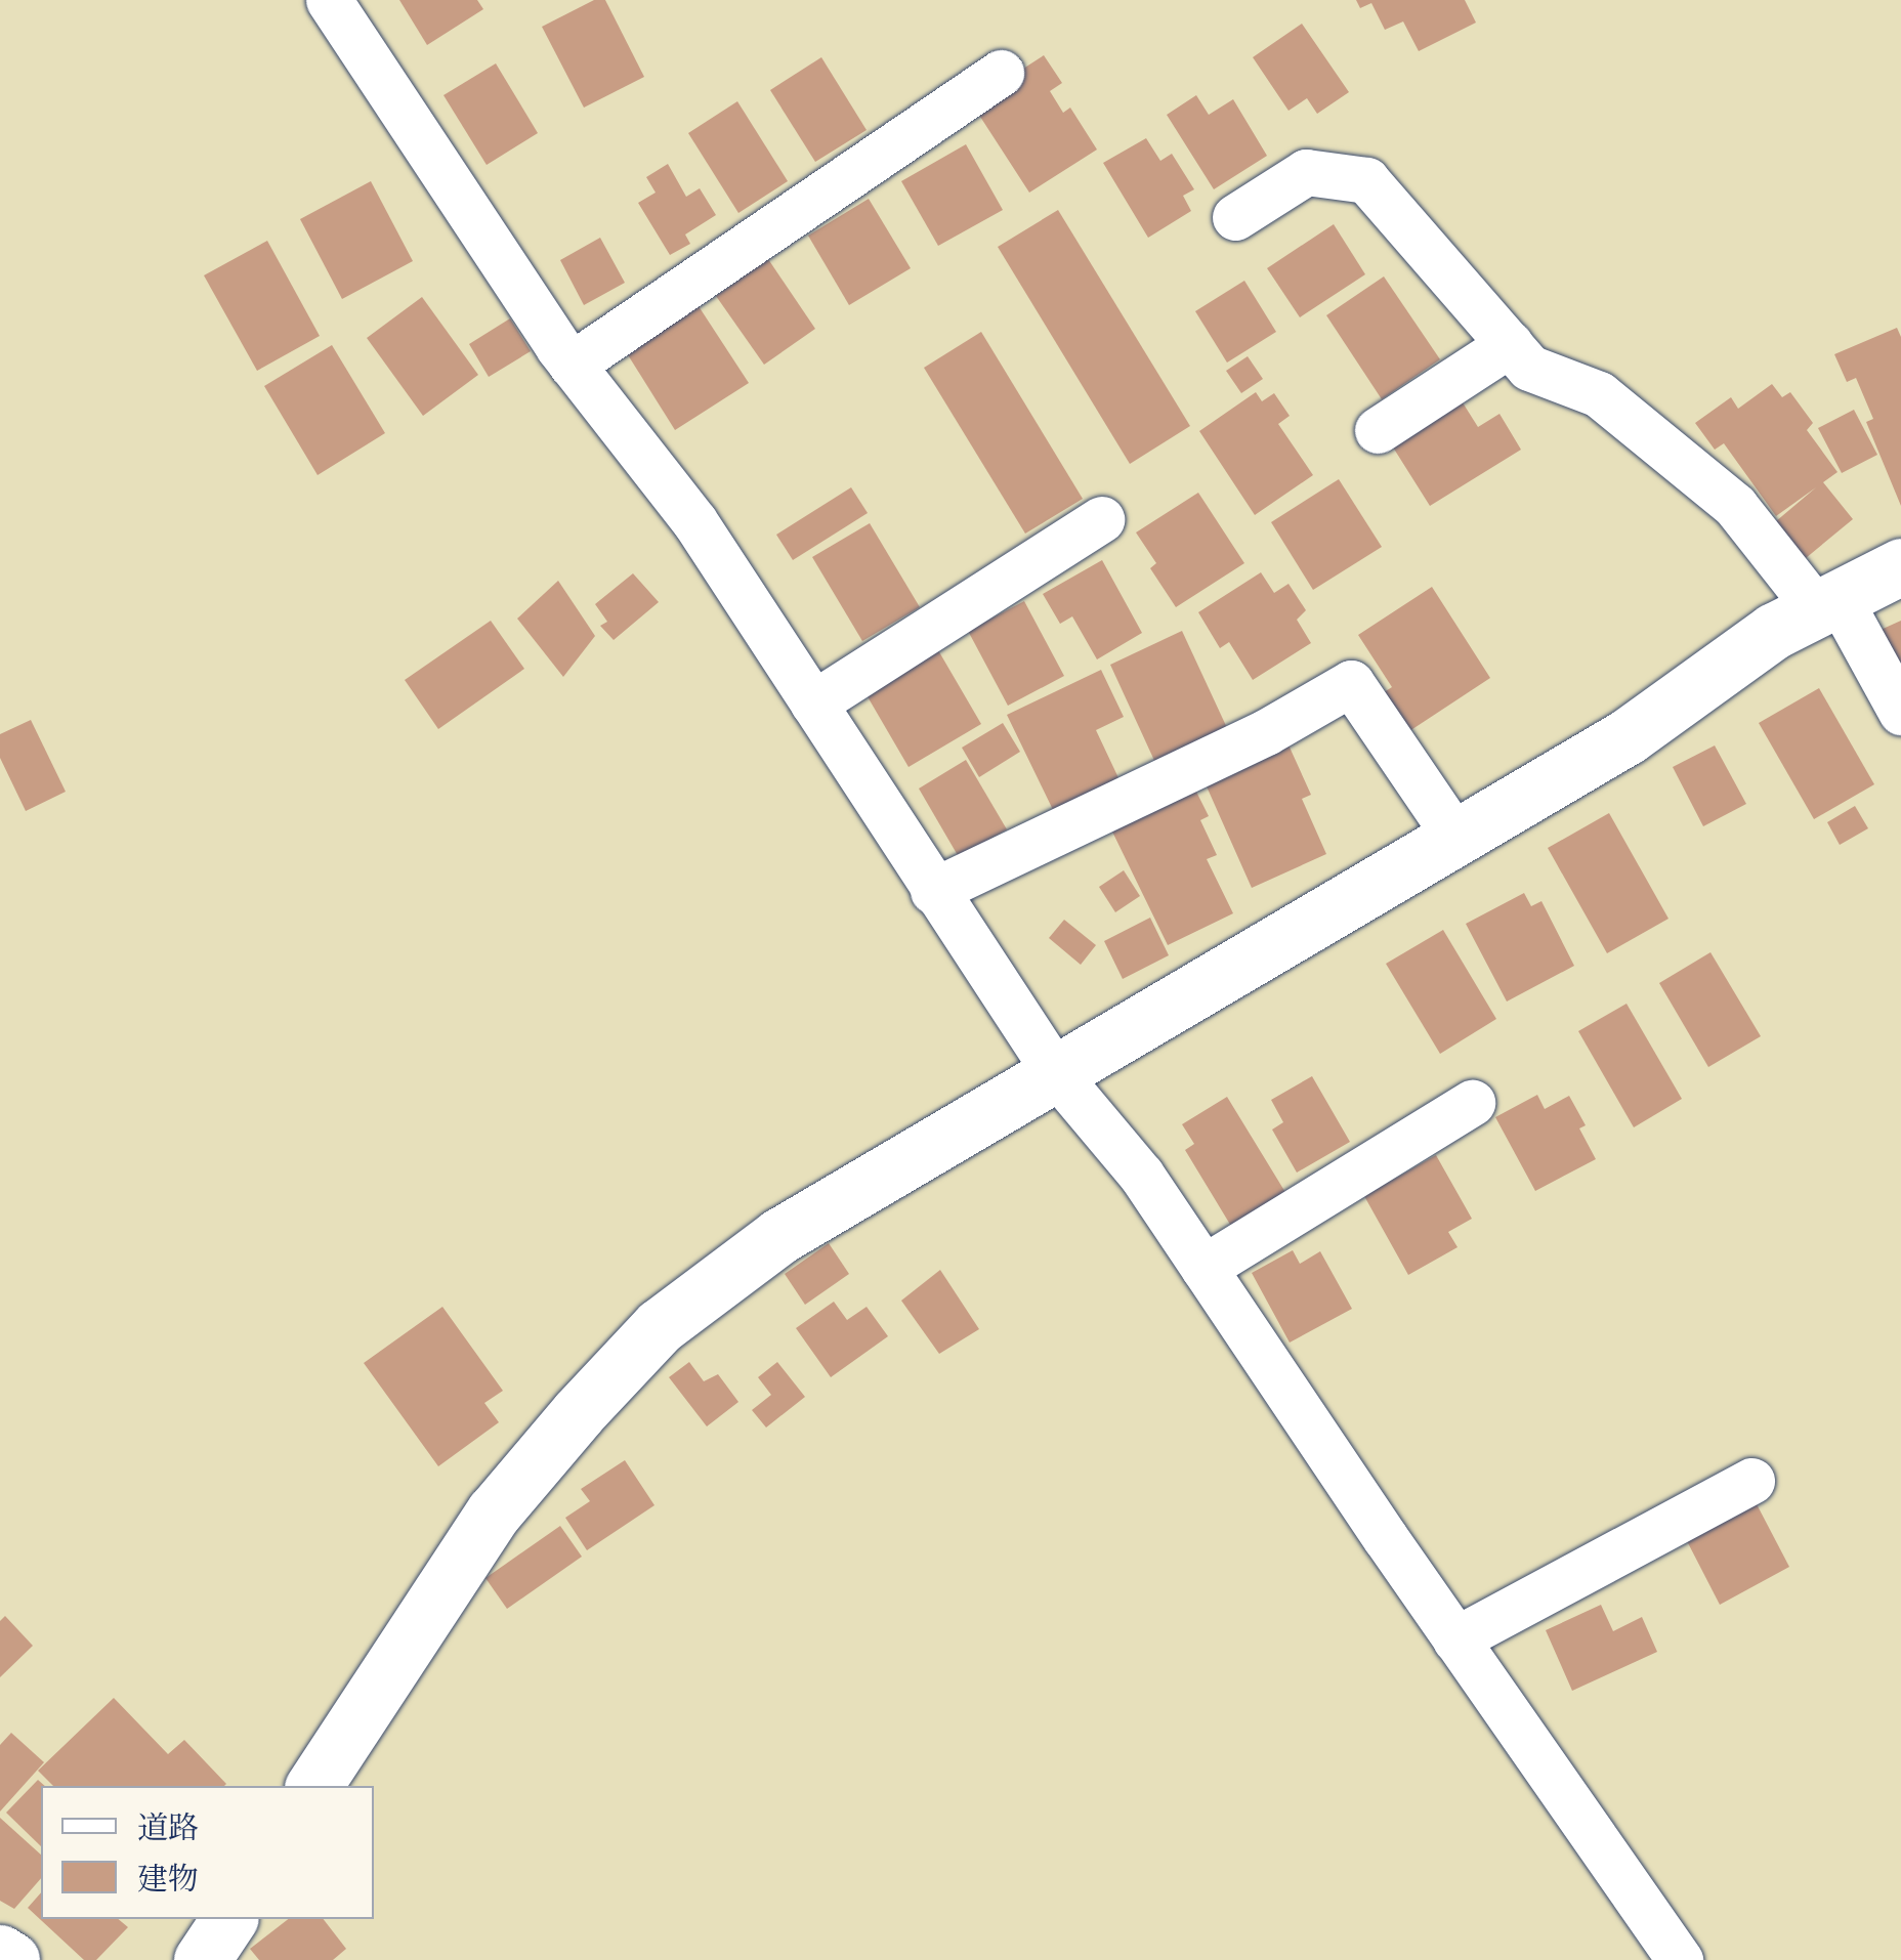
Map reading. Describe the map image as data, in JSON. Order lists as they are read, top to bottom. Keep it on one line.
{"legend":["道路","建物"]}
